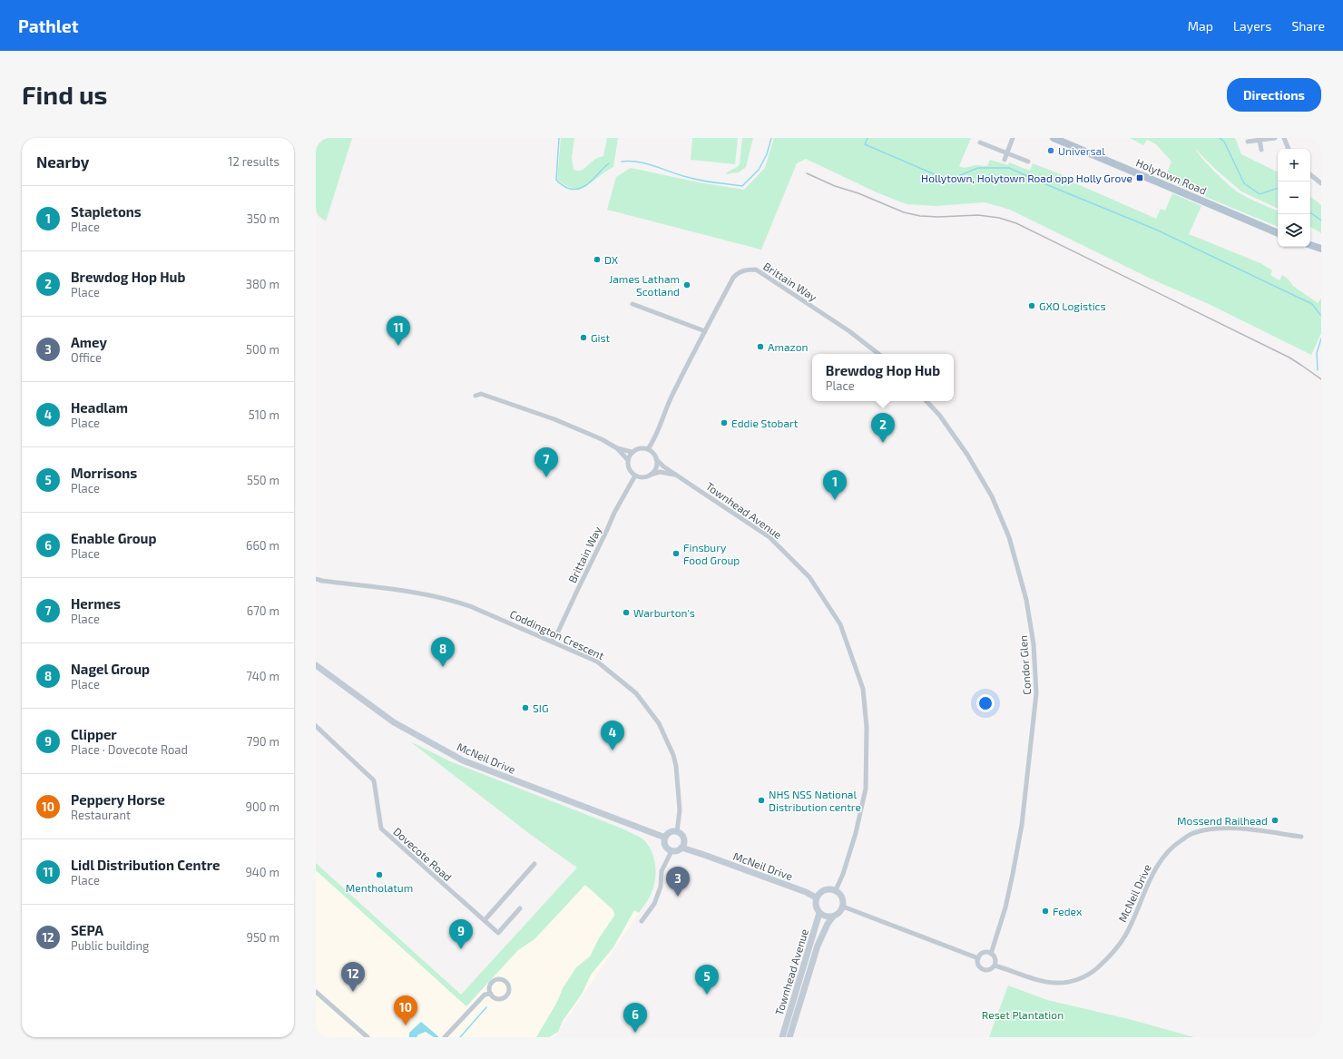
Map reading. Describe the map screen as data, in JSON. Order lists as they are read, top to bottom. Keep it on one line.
{"streets":{"main road":["Holytown Road"],"street":["Brittain Way","Townhead Avenue","Coddington Crescent","Condor Glen","McNeil Drive","Dovecote Road"]},"crossings":[["Brittain Way","Townhead Avenue"],["Brittain Way","Coddington Crescent"],["Townhead Avenue","McNeil Drive"],["Coddington Crescent","McNeil Drive"],["Condor Glen","McNeil Drive"]],"parks":["Reset Plantation"],"places":{"other":["Universal","DX","James Latham Scotland","GXO Logistics","Gist","Amazon","Eddie Stobart","Finsbury Food Group","Warburton's","SIG","NHS NSS National Distribution centre","Mossend Railhead","Mentholatum","Fedex"],"transit":["Hollytown, Holytown Road opp Holly Grove"]},"page":{"header":"Pathlet","nav":["Map","Layers","Share"],"buttons":"Directions","title":"Find us","heading":["Nearby","12 results"],"map_buttons":["+","−"],"list":[{"mark":"1","name":"Stapletons","note":"Place","value":"350 m"},{"mark":"2","name":"Brewdog Hop Hub","note":"Place","value":"380 m"},{"mark":"3","name":"Amey","note":"Office","value":"500 m"},{"mark":"4","name":"Headlam","note":"Place","value":"510 m"},{"mark":"5","name":"Morrisons","note":"Place","value":"550 m"},{"mark":"6","name":"Enable Group","note":"Place","value":"660 m"},{"mark":"7","name":"Hermes","note":"Place","value":"670 m"},{"mark":"8","name":"Nagel Group","note":"Place","value":"740 m"},{"mark":"9","name":"Clipper","note":"Place · Dovecote Road","value":"790 m"},{"mark":"10","name":"Peppery Horse","note":"Restaurant","value":"900 m"},{"mark":"11","name":"Lidl Distribution Centre","note":"Place","value":"940 m"},{"mark":"12","name":"SEPA","note":"Public building","value":"950 m"}],"pins":["11","2","7","1","8","4","3","9","12","5","10","6"],"popup":["Brewdog Hop Hub","Place"]}}
